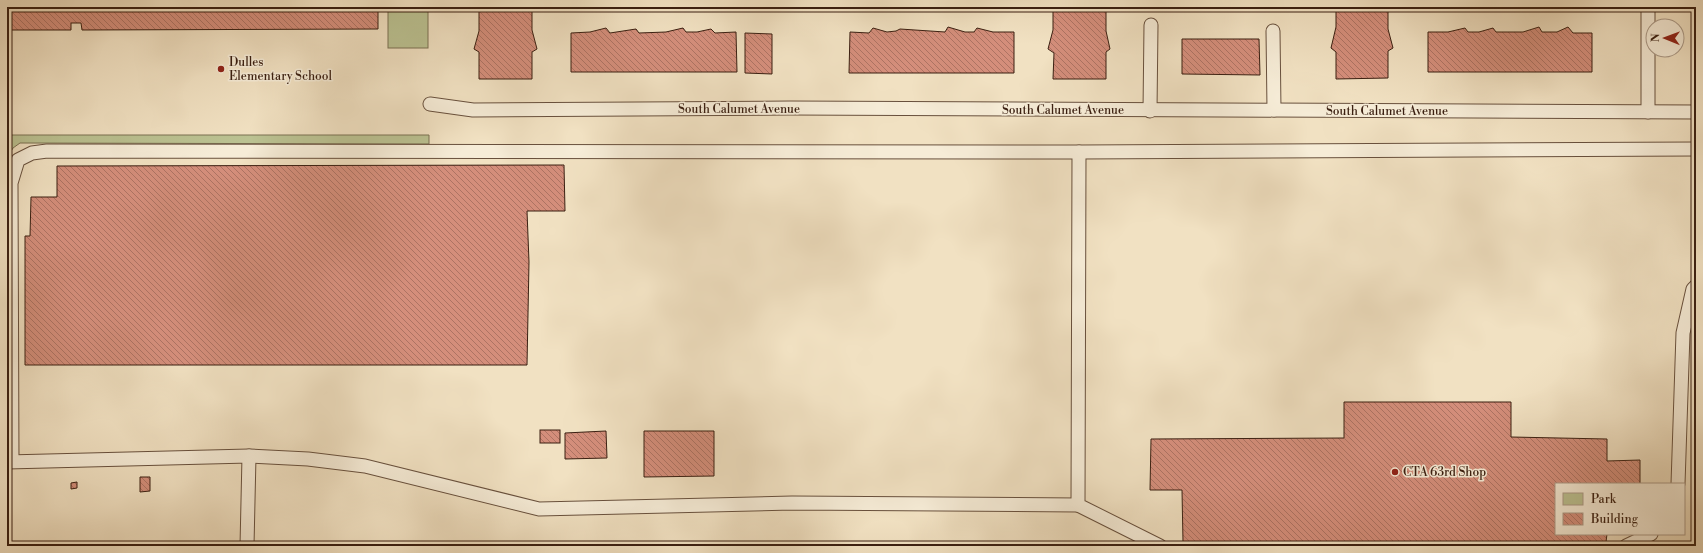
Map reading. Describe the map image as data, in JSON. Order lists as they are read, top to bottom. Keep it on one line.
{"streets":{"lane":["South Calumet Avenue"]},"places":["Dulles Elementary School","CTA 63rd Shop"],"legend":["Park","Building"],"north":"left"}
